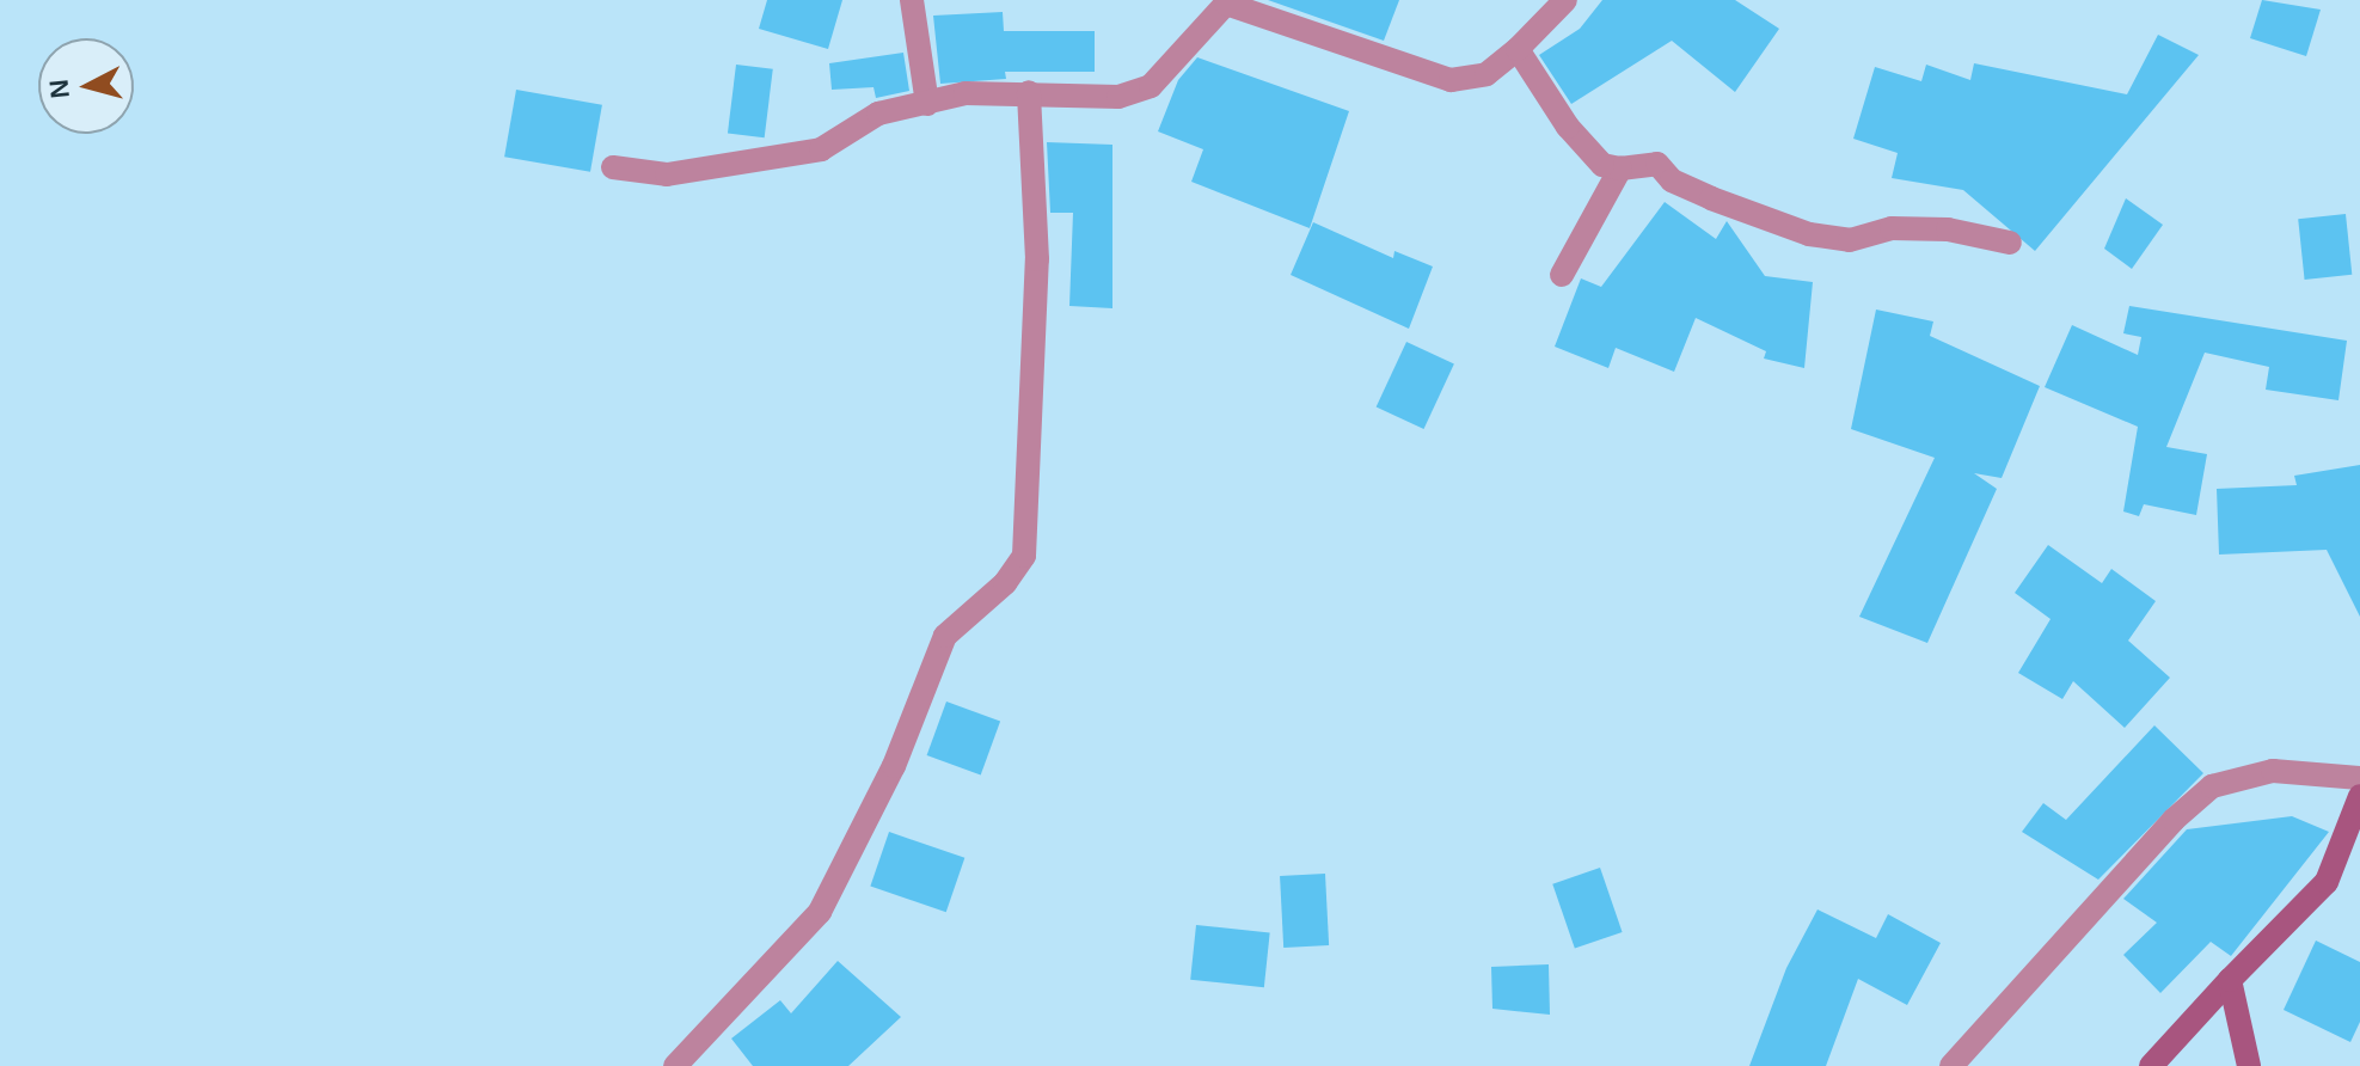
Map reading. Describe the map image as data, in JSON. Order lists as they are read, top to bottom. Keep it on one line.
{"north":"left"}
